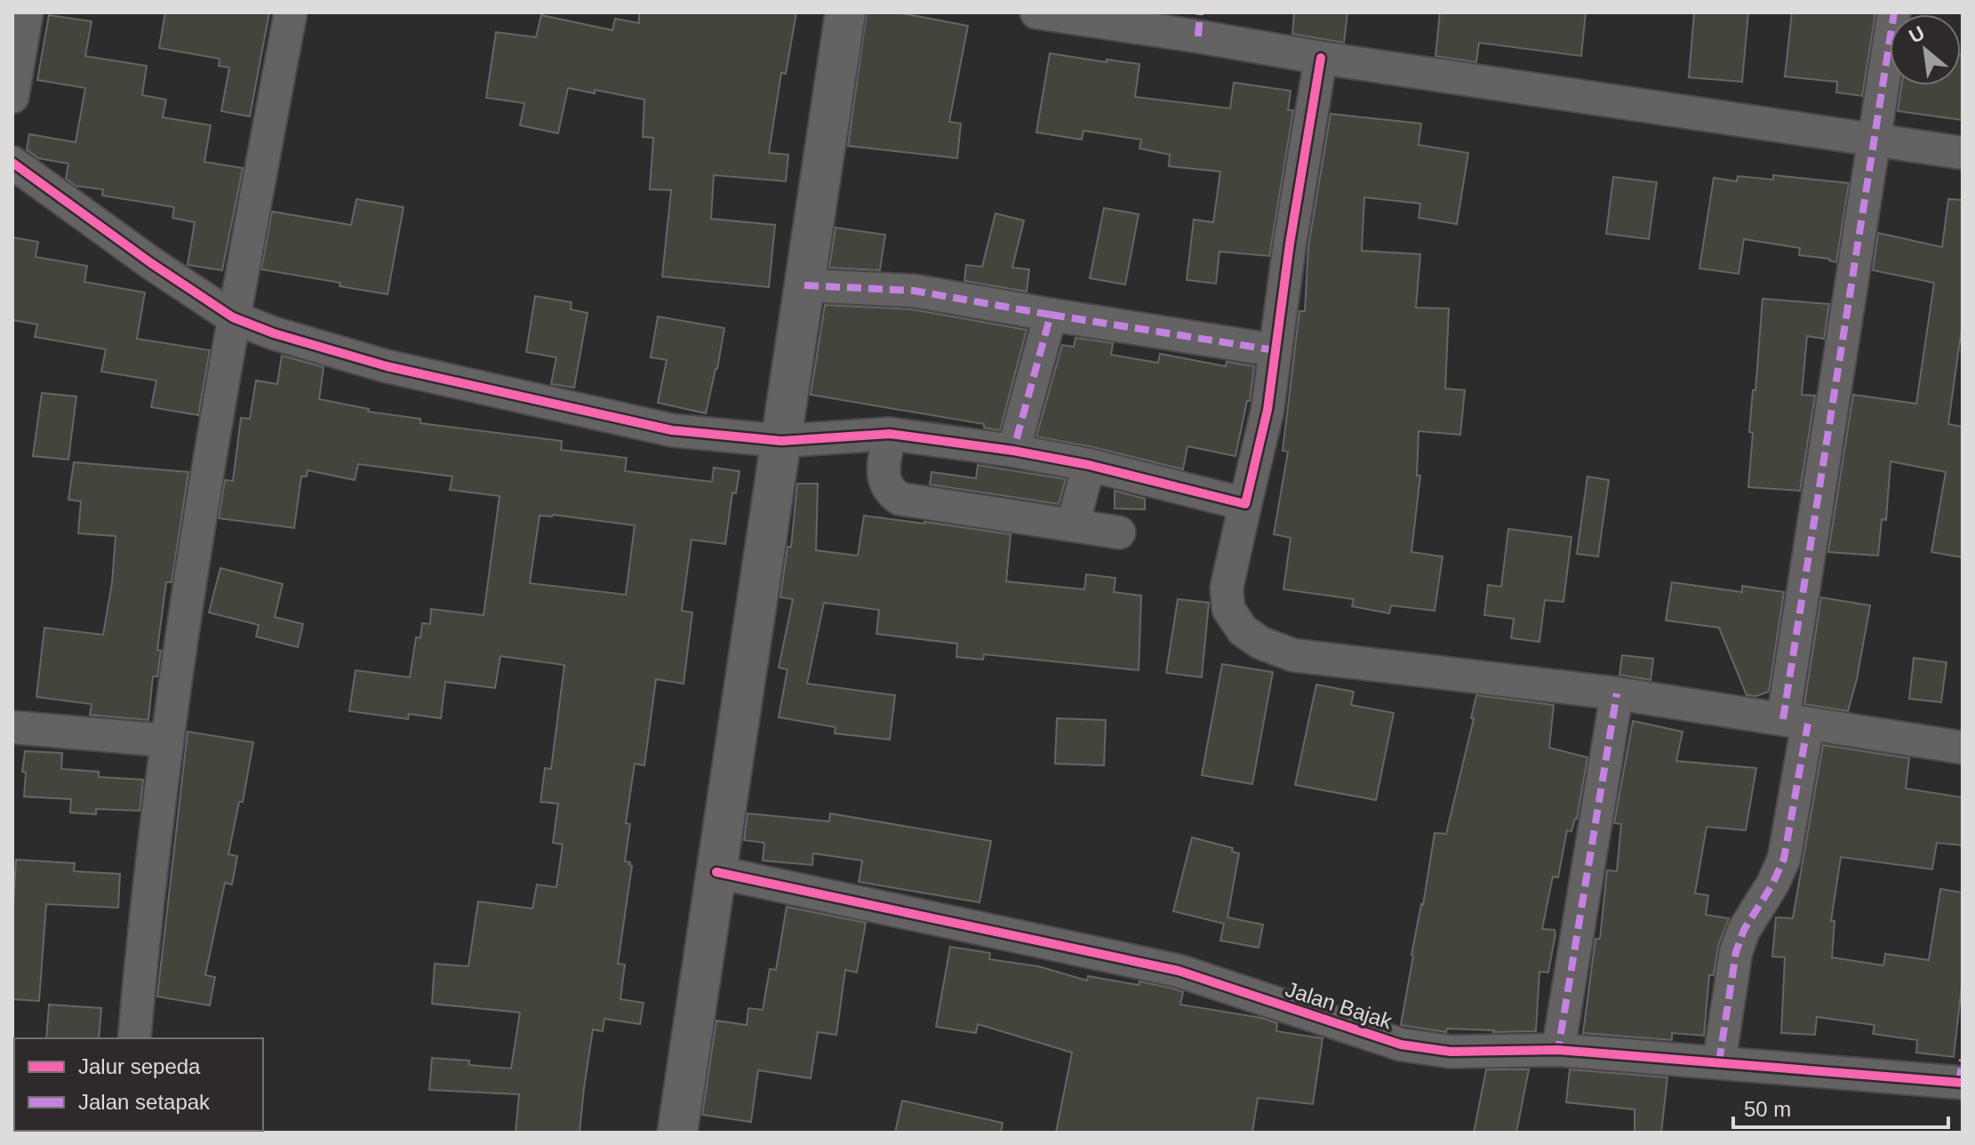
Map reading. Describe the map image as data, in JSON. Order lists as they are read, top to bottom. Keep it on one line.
{"streets":{"street":["Jalan Bajak"]},"legend":["Jalur sepeda","Jalan setapak"],"scale_bar":"50 m","north":"top left"}
